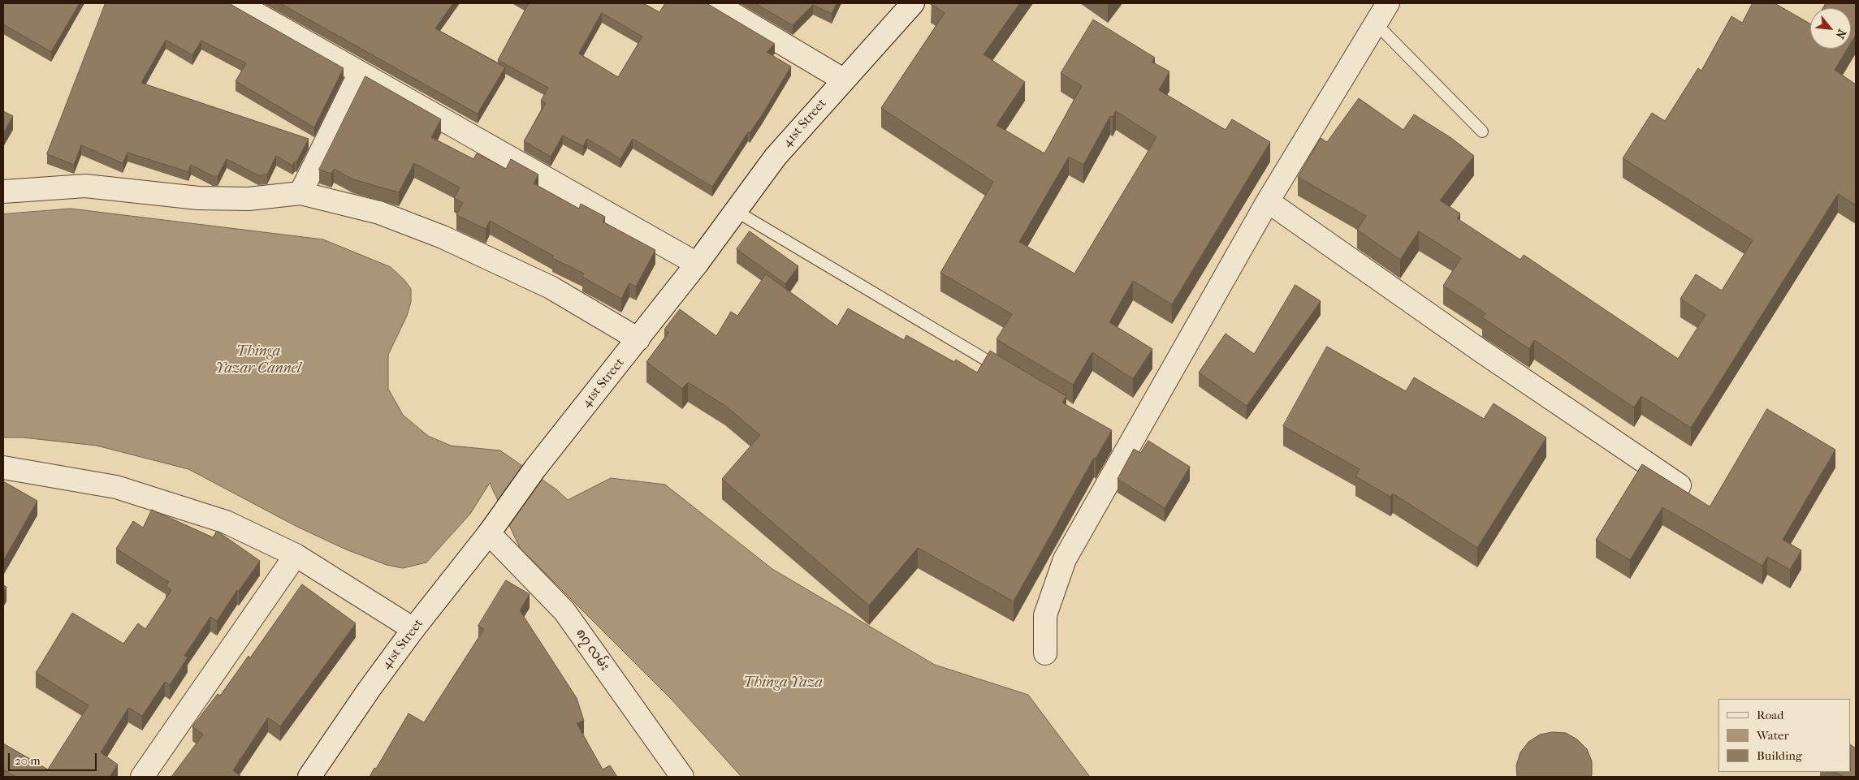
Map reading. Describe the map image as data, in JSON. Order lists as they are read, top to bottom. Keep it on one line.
{"streets":{"street":["41st Street","၈၇ လမ်း"]},"crossings":[["41st Street","၈၇ လမ်း"]],"water":["Thinga Yazar Cannel","Thinga Yaza"],"legend":["Road","Water","Building"],"scale_bar":"20 m","north":"bottom right"}
